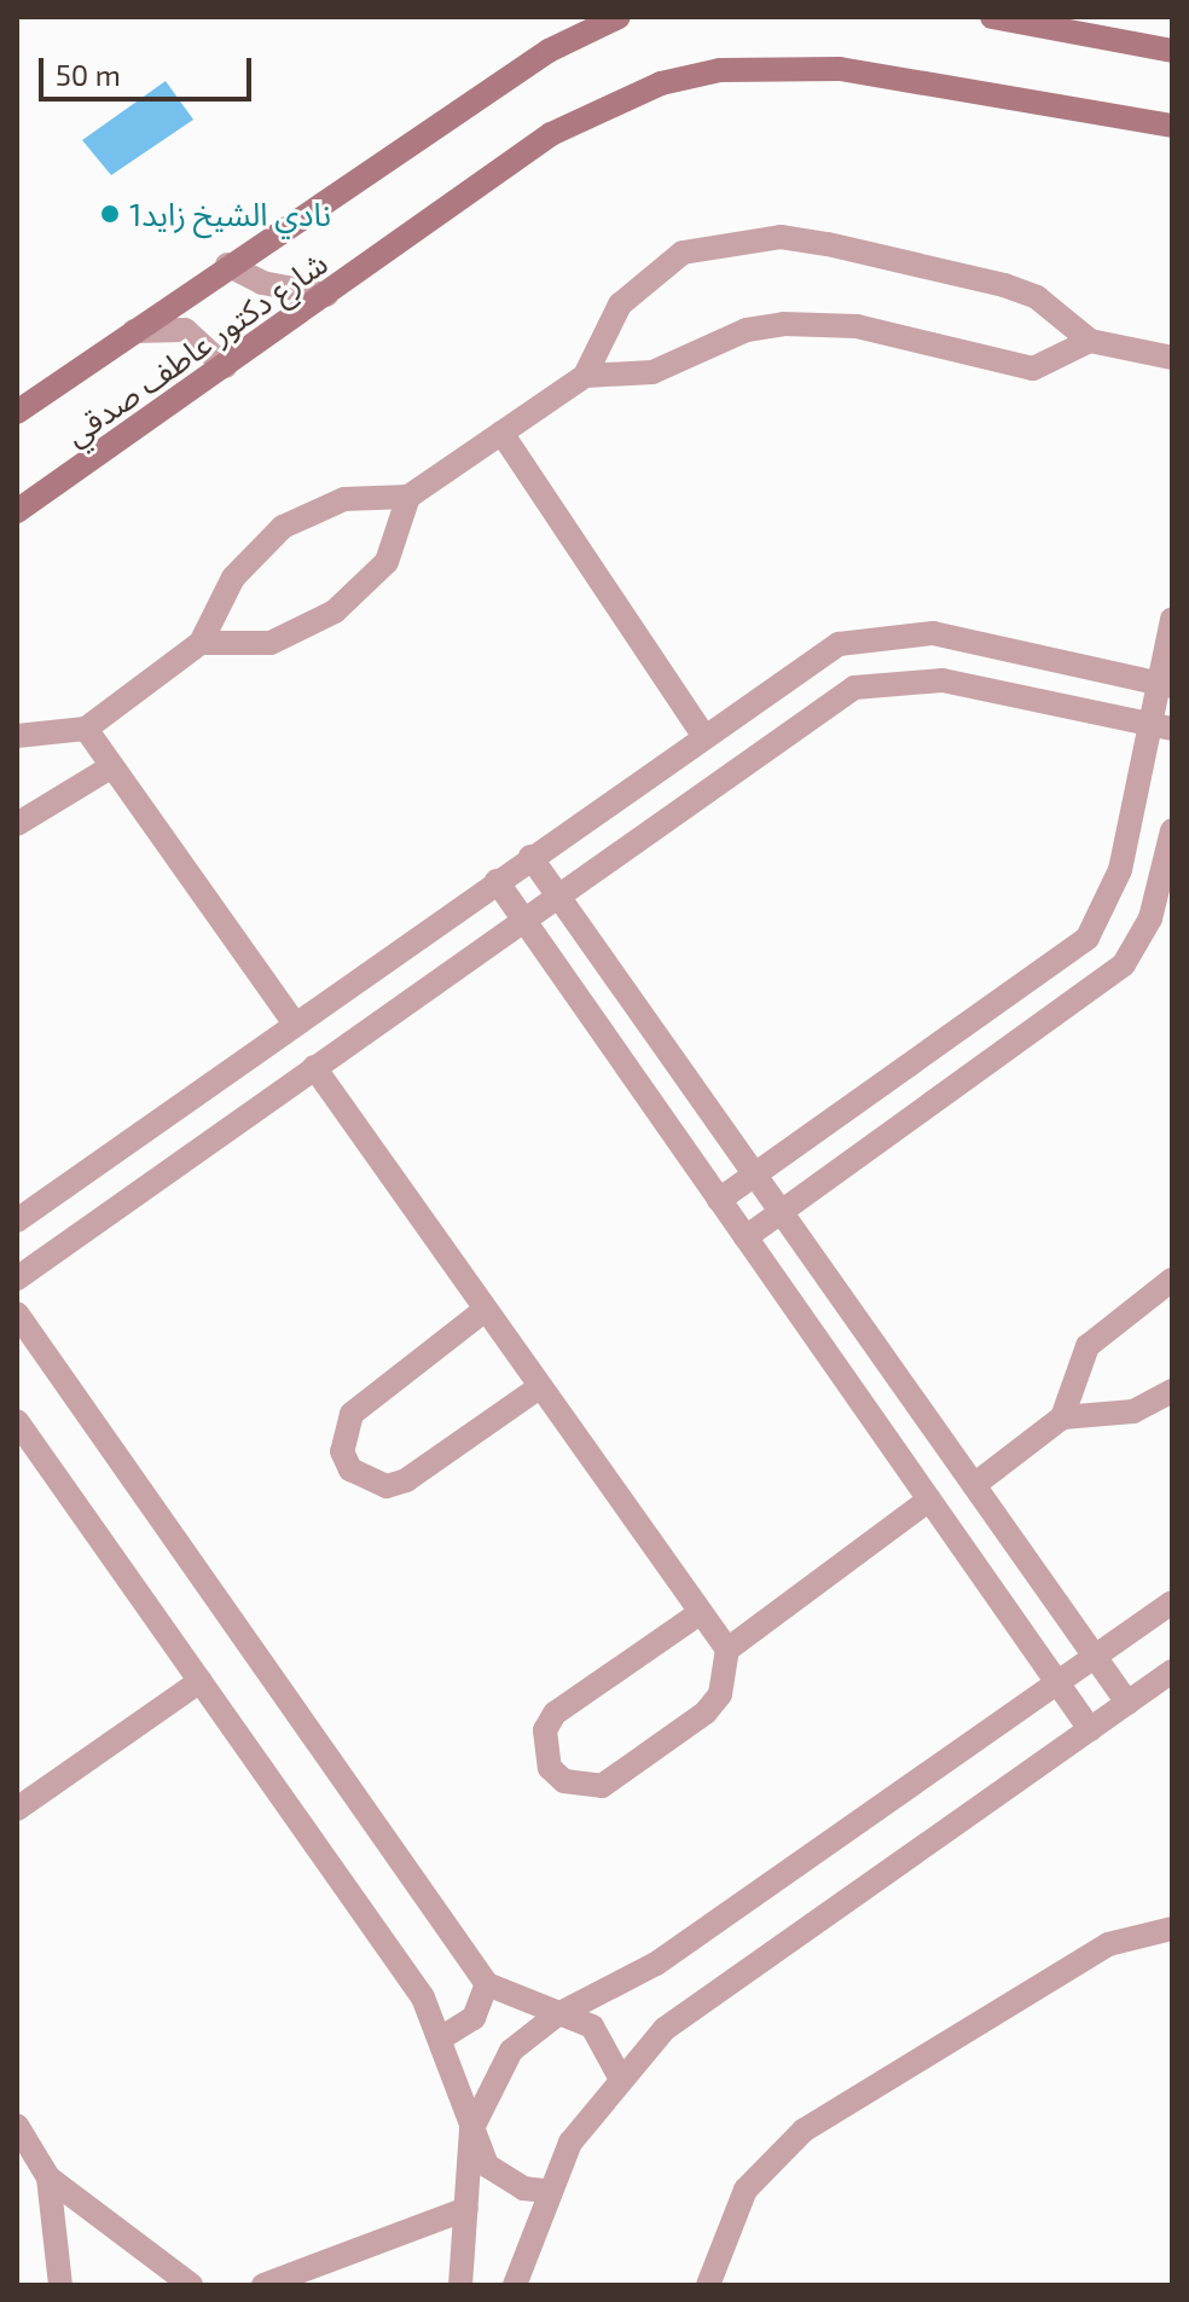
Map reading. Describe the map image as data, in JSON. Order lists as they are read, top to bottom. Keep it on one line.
{"streets":{"street":["شارع دكتور عاطف صدقي"]},"places":["نادي الشيخ زايد1"],"scale_bar":"50 m"}
